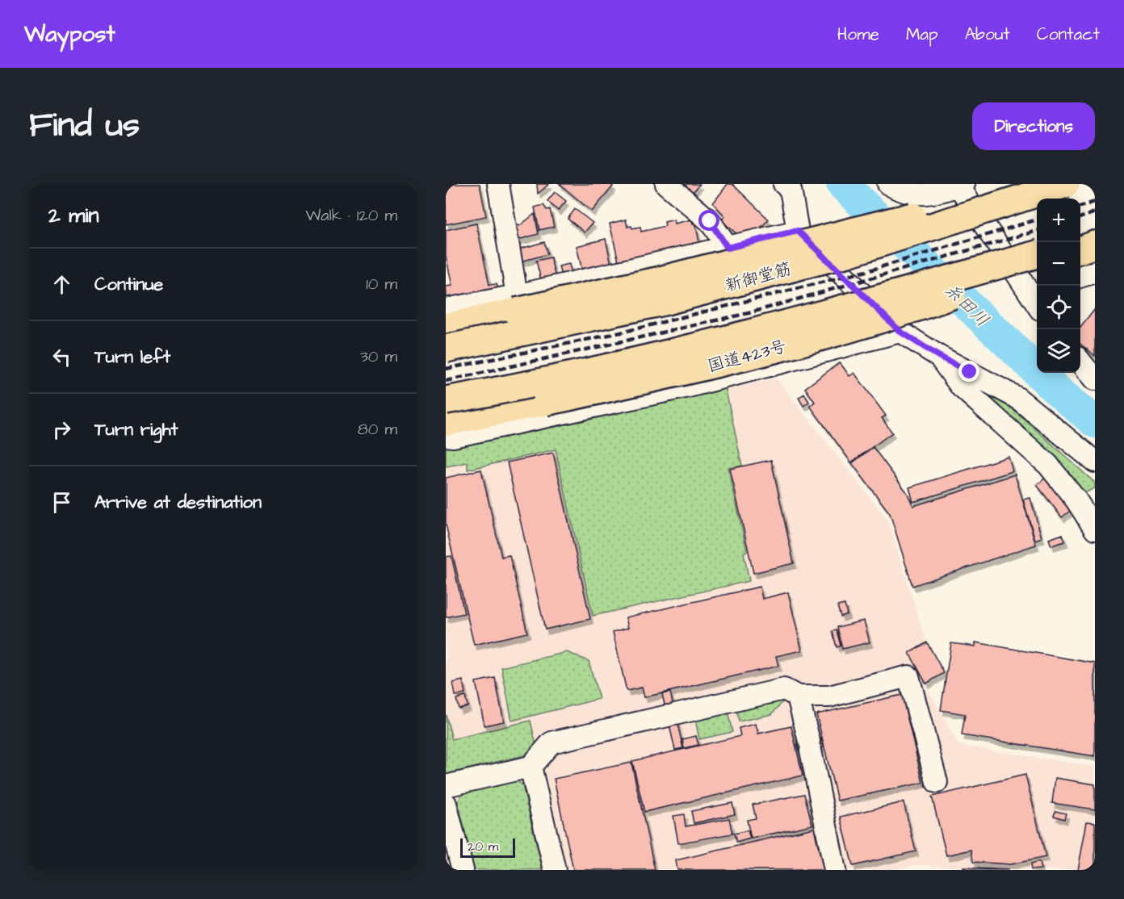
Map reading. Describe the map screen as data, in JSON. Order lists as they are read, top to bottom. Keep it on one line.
{"streets":{"highway":["新御堂筋","国道423号"]},"water":["糸田川"],"scale_bar":"20 m","page":{"header":"Waypost","nav":["Home","Map","About","Contact"],"title":"Find us","buttons":"Directions","heading":["2 min","Walk · 120 m"],"map_buttons":["+","−"],"list":[["Continue","10 m"],["Turn left","30 m"],["Turn right","80 m"],"Arrive at destination"],"scale":"20 m"}}
